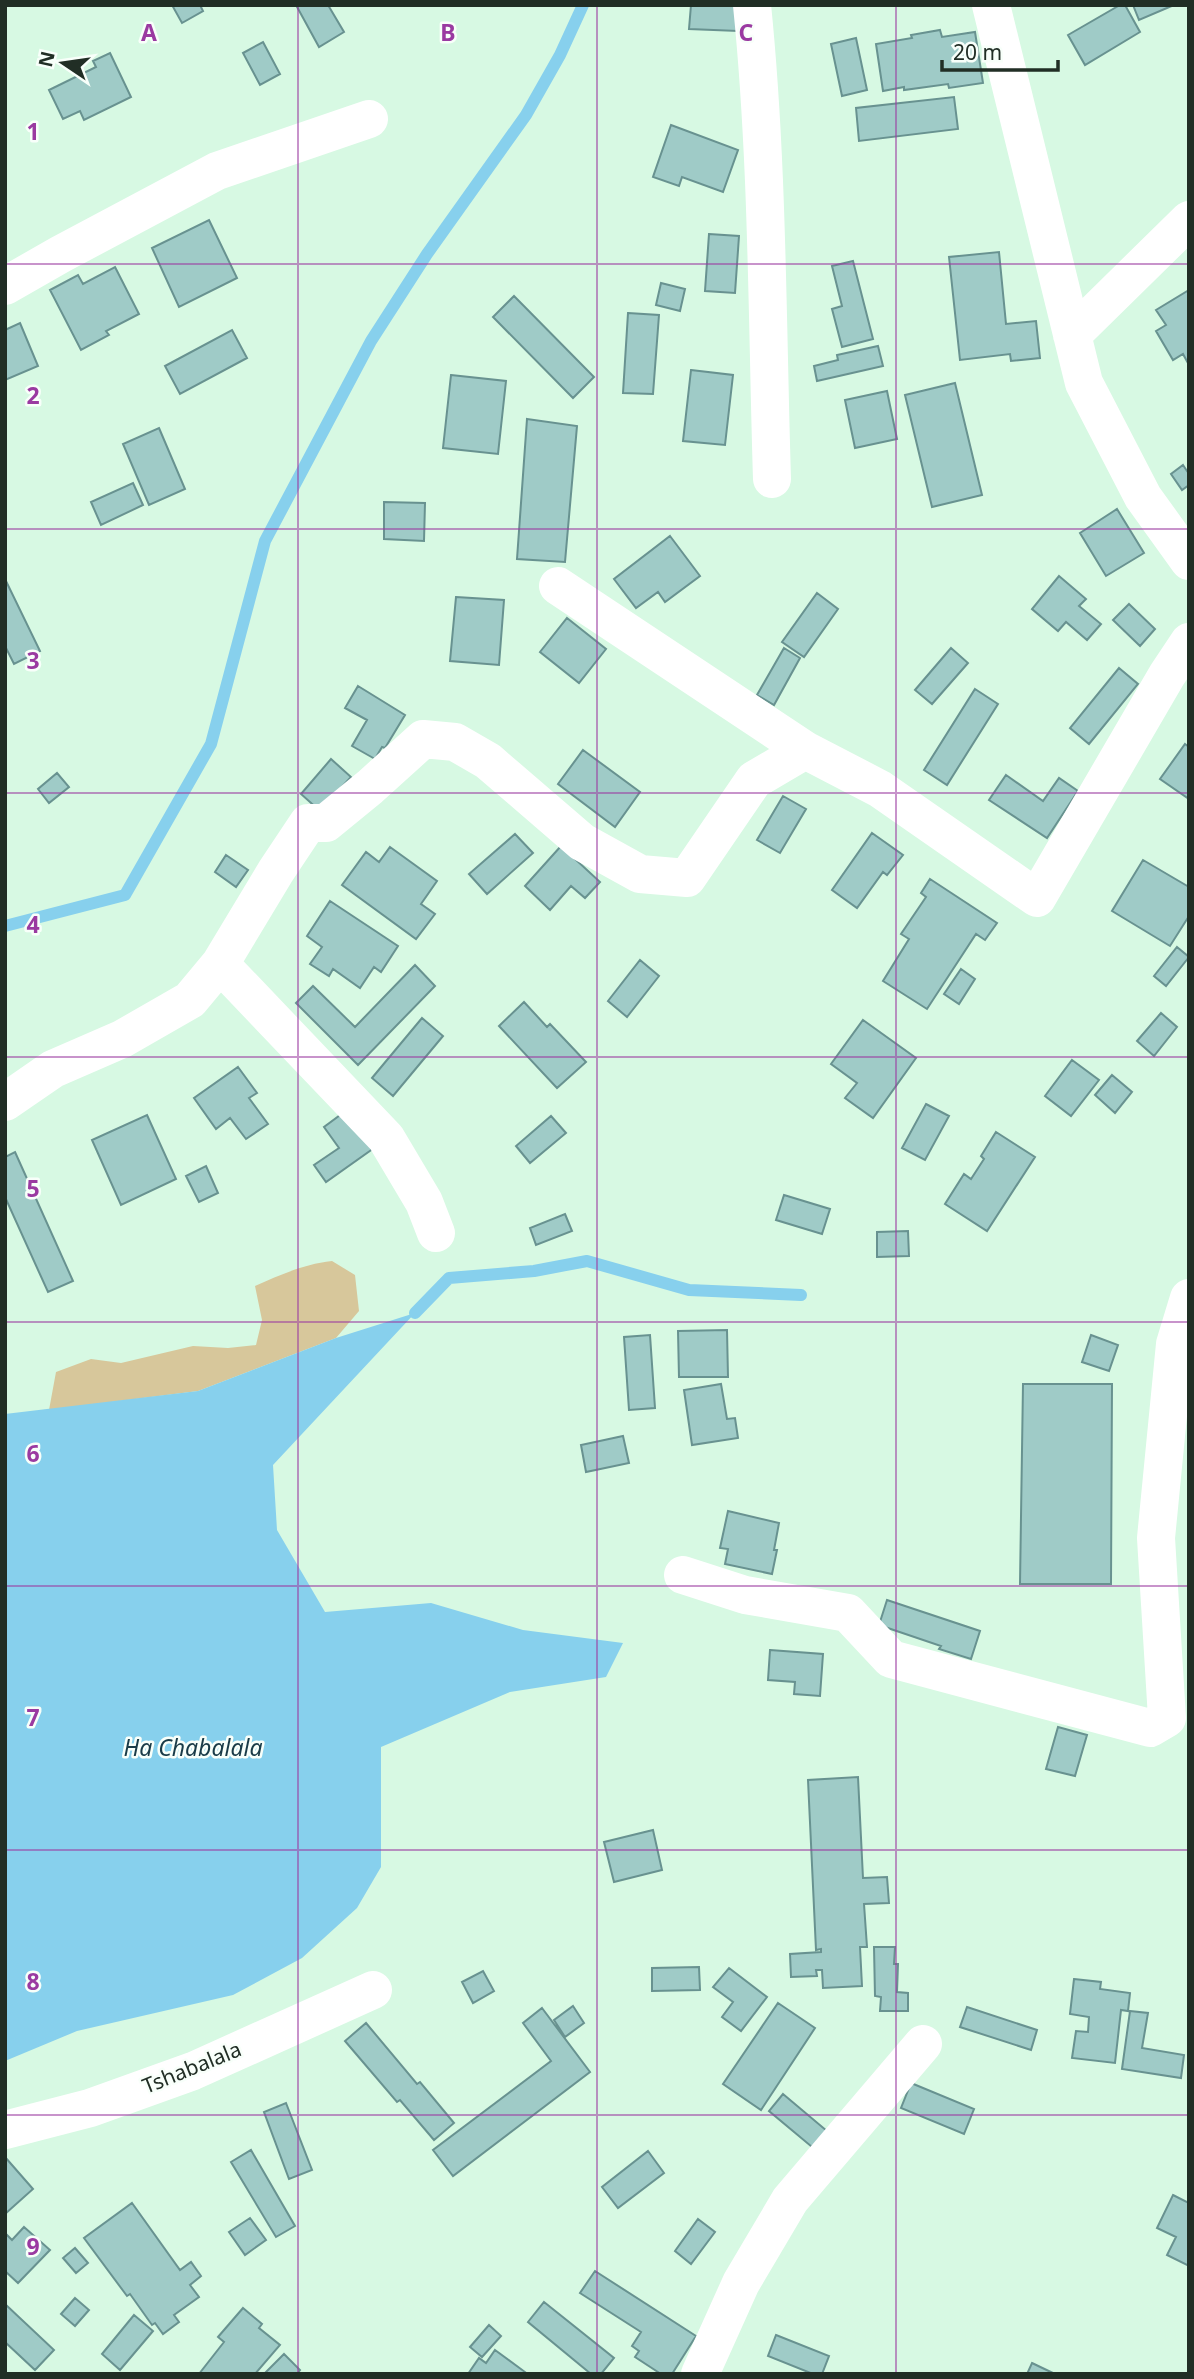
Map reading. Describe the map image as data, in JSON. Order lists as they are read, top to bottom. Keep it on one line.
{"streets":{"street":["Tshabalala"]},"water":["Ha Chabalala"],"scale_bar":"20 m","north":"left","grid":{"columns":["A","B","C"],"rows":["1","2","3","4","5","6","7","8","9"]}}
